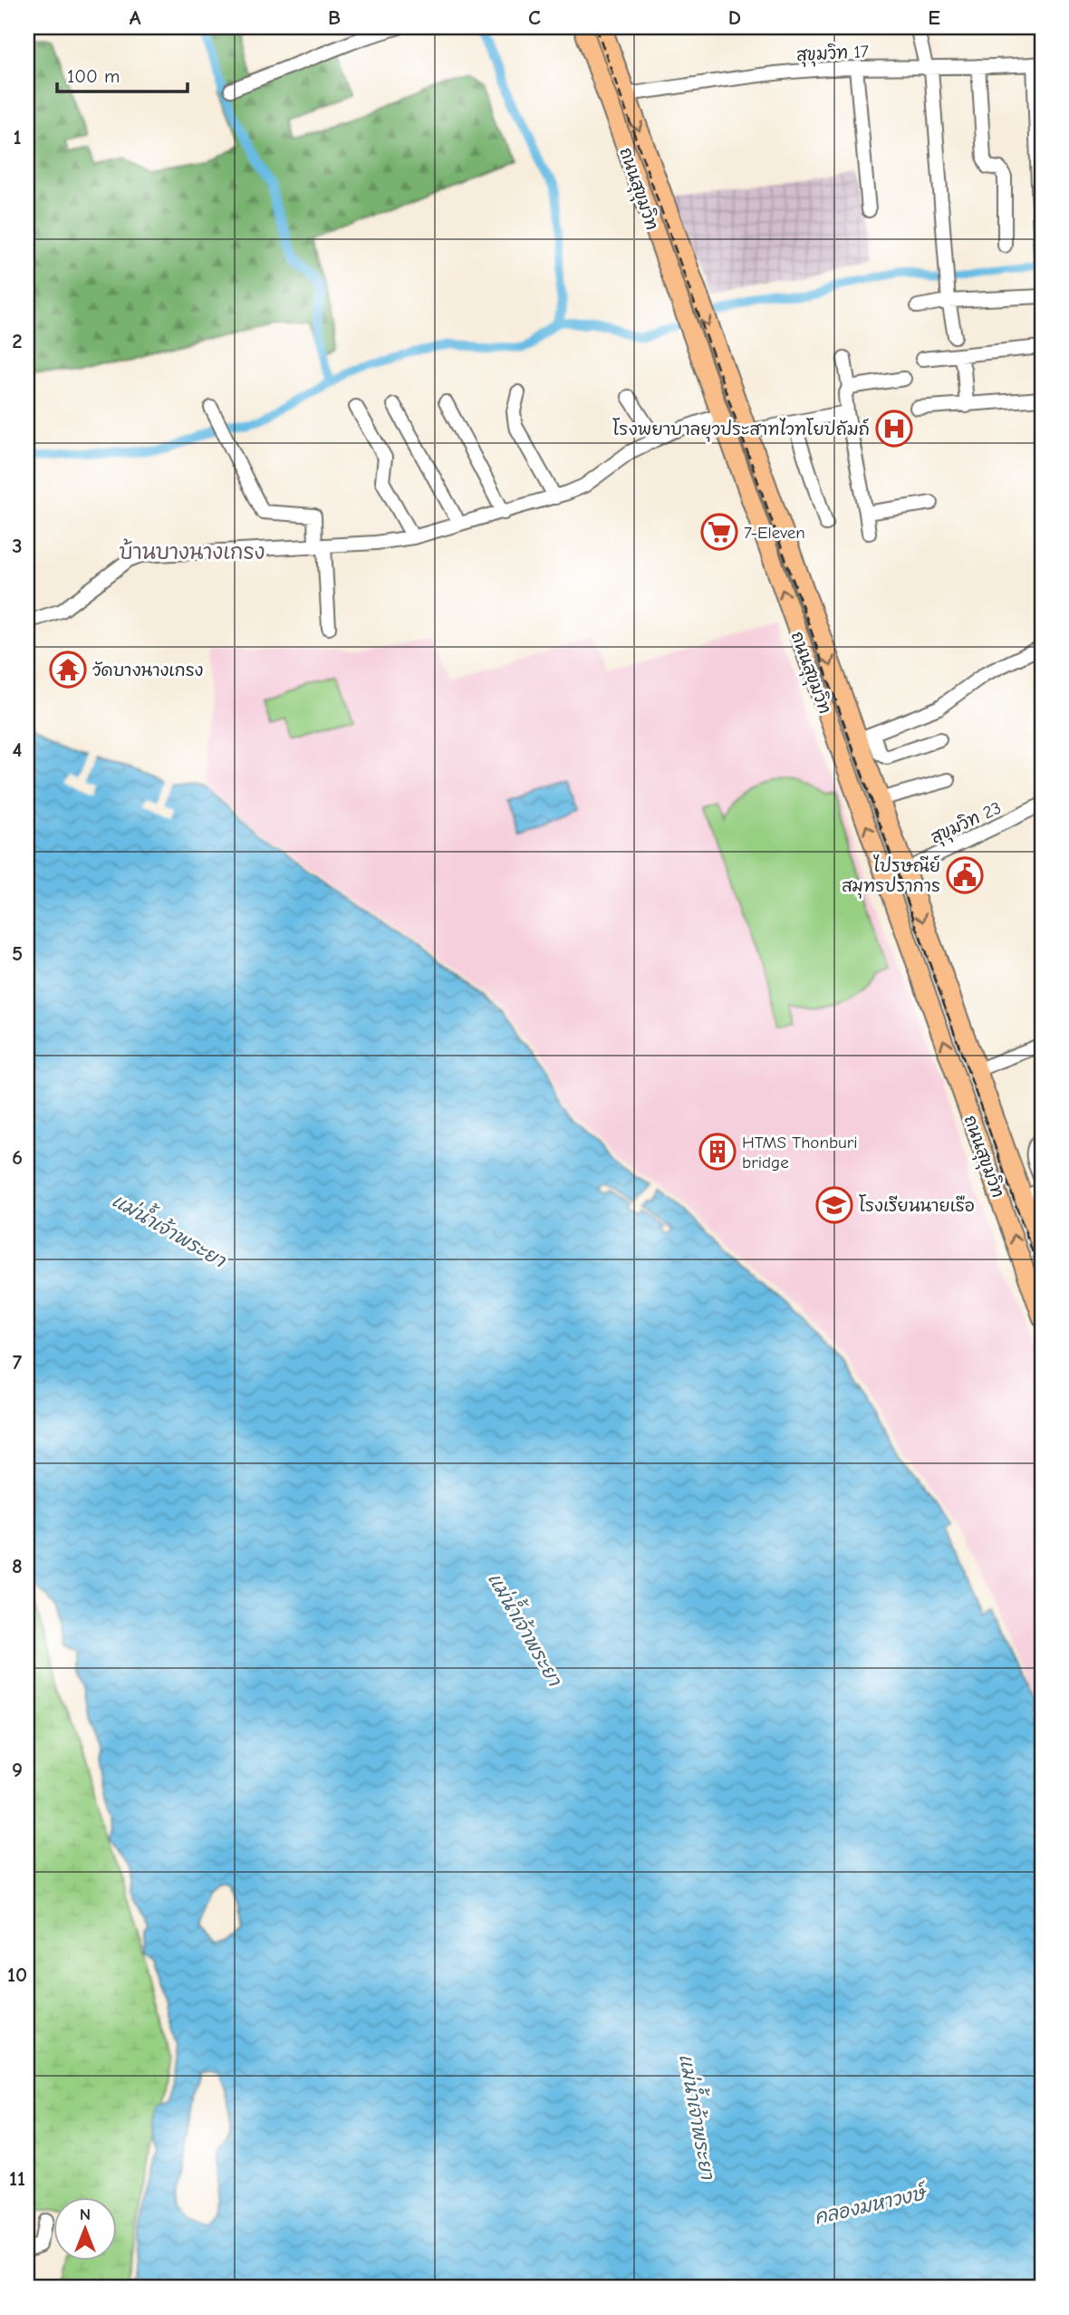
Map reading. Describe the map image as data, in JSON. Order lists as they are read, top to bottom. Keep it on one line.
{"streets":{"highway":["ถนนสุขุมวิท"],"street":["สุขุมวิท 17","สุขุมวิท 23"]},"crossings":[["สุขุมวิท 17","ถนนสุขุมวิท"],["ถนนสุขุมวิท","สุขุมวิท 23"]],"districts":["บ้านบางนางเกรง"],"water":["แม่น้ำเจ้าพระยา","คลองมหาวงษ์"],"places":{"hospital":["โรงพยาบาลยุวประสาทไวทโยปถัมถ์"],"supermarket":["7-Eleven"],"temple":["วัดบางนางเกรง"],"public building":["ไปรษณีย์ สมุทรปราการ"],"building":["HTMS Thonburi bridge"],"school or university":["โรงเรียนนายเรือ"]},"scale_bar":"100 m","north":"top","grid":{"columns":["A","B","C","D","E"],"rows":["1","2","3","4","5","6","7","8","9","10","11"]}}
